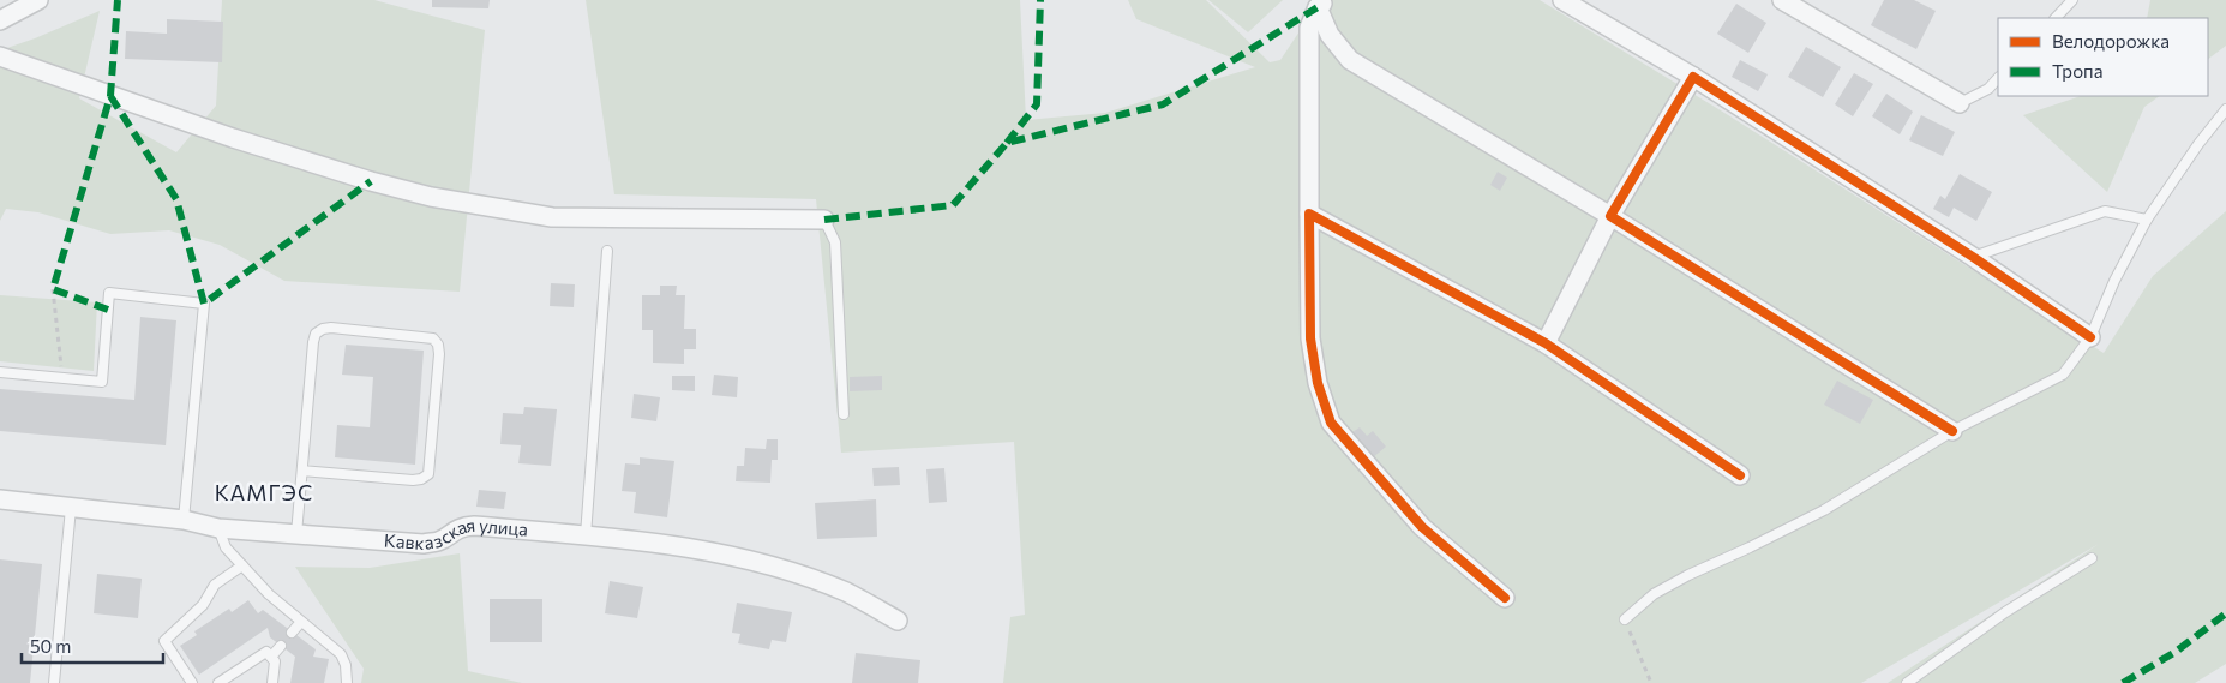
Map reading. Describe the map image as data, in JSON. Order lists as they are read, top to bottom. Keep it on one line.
{"streets":{"street":["Кавказская улица"]},"districts":["КАМГЭС"],"legend":["Велодорожка","Тропа"],"scale_bar":"50 m"}
